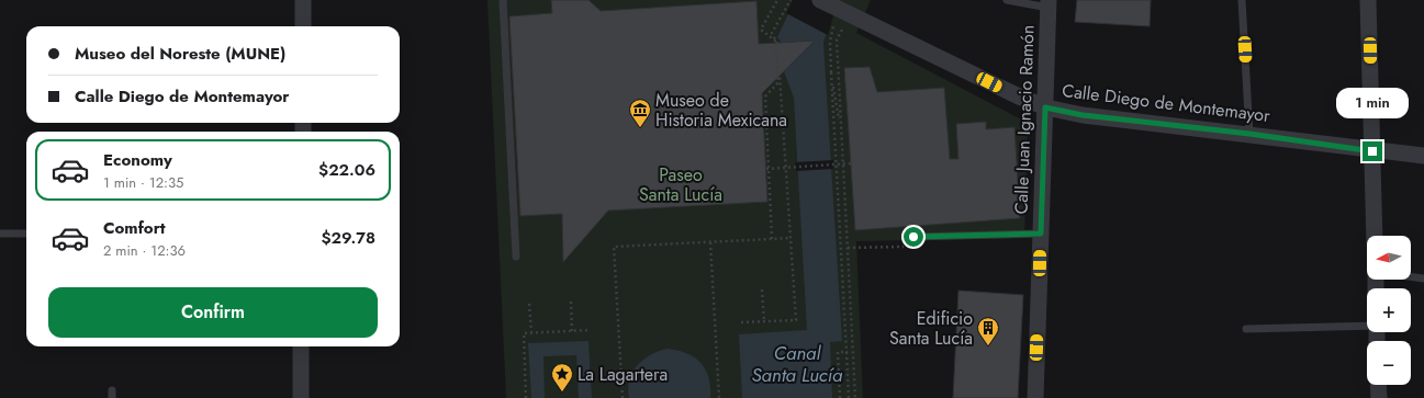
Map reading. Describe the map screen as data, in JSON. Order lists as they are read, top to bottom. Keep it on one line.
{"streets":{"street":["Calle Diego de Montemayor","Calle Juan Ignacio Ramón"]},"crossings":[["Calle Diego de Montemayor","Calle Juan Ignacio Ramón"]],"water":["Canal Santa Lucía"],"parks":["Paseo Santa Lucía"],"places":{"museum":["Museo de Historia Mexicana"],"building":["Edificio Santa Lucía"],"place":["La Lagartera"]},"north":"left","page":{"banner":["Museo del Noreste (MUNE)","Calle Diego de Montemayor"],"bubble":"1 min","list":[{"name":"Economy","note":"1 min · 12:35","value":"$22.06"},{"name":"Comfort","note":"2 min · 12:36","value":"$29.78"}],"map_buttons":["+","−"],"buttons":"Confirm"}}
